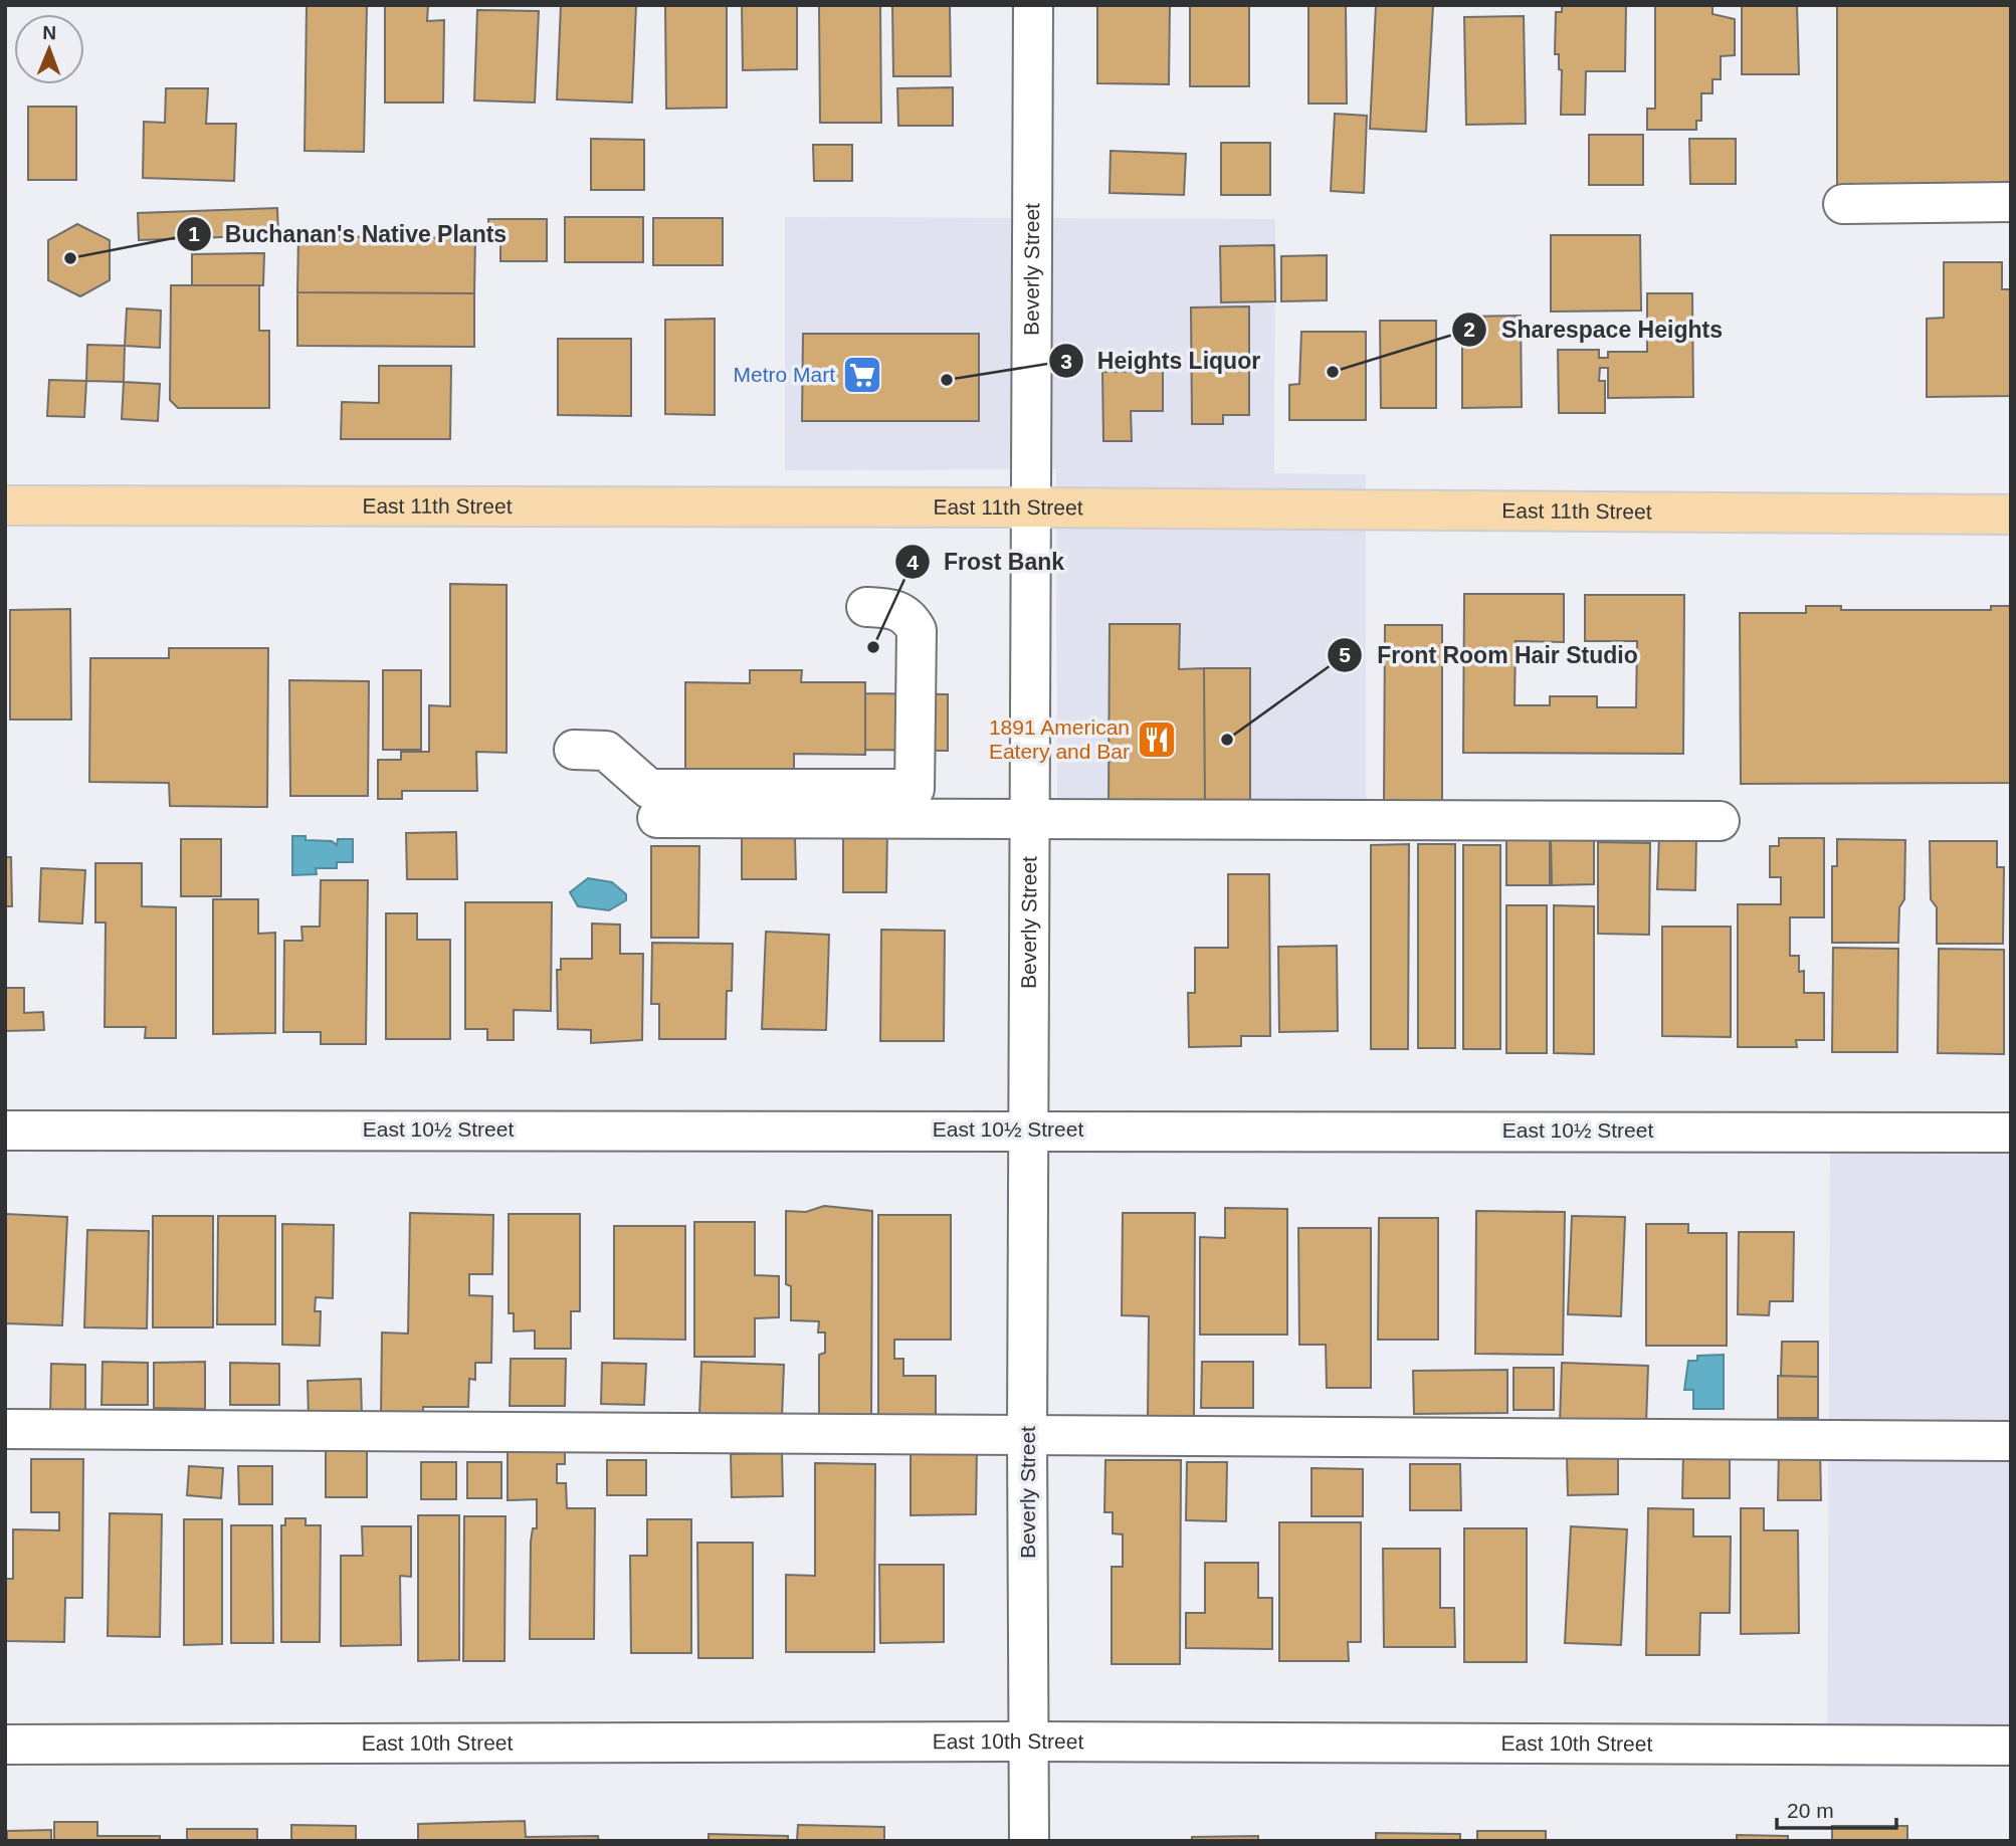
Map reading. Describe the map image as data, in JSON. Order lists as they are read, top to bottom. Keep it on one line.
{"streets":{"main road":["East 11th Street"],"street":["Beverly Street","East 10½ Street","East 10th Street"]},"crossings":[["Beverly Street","East 11th Street"],["Beverly Street","East 10½ Street"],["Beverly Street","East 10th Street"]],"places":{"other":["Buchanan's Native Plants","Sharespace Heights","Heights Liquor","Frost Bank","Front Room Hair Studio"],"supermarket":["Metro Mart"],"restaurant":["1891 American Eatery and Bar"]},"scale_bar":"20 m","north":"top"}
